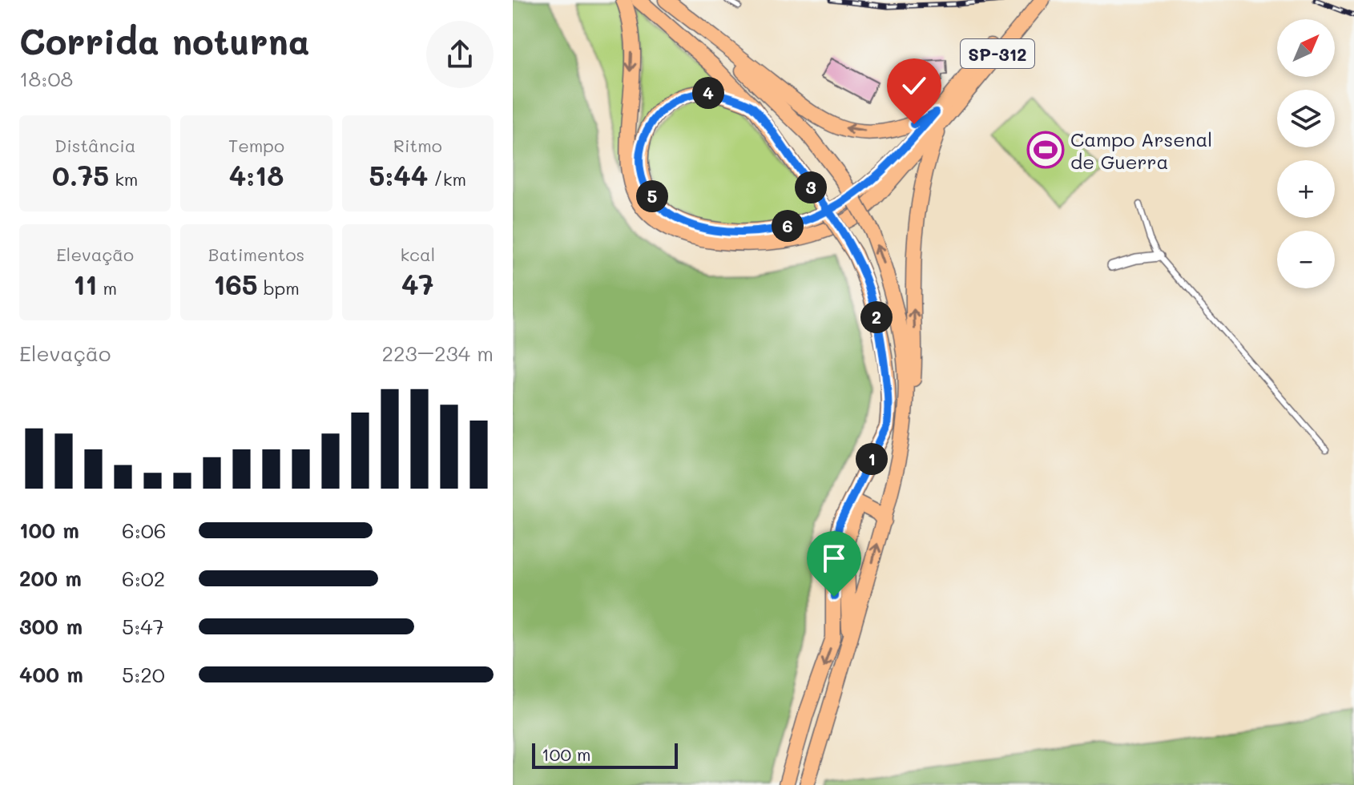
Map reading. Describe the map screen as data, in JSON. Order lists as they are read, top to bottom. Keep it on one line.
{"streets":{"main road":["SP-312"]},"places":{"sports":["Campo Arsenal de Guerra"]},"scale_bar":"100 m","north":"top right","page":{"heading":["Corrida noturna","18:08"],"map_buttons":["+","−"],"pins":["4","3","5","6","2","1"],"stats":[["Distância","0.75 km"],["Tempo","4:18"],["Ritmo","5:44 /km"],["Elevação","11 m"],["Batimentos","165 bpm"],["kcal","47"]],"chart":["Elevação","223–234 m"],"list":[{"name":"100 m","note":"6:06"},{"name":"200 m","note":"6:02"},{"name":"300 m","note":"5:47"},{"name":"400 m","note":"5:20"}],"scale":"100 m"}}
